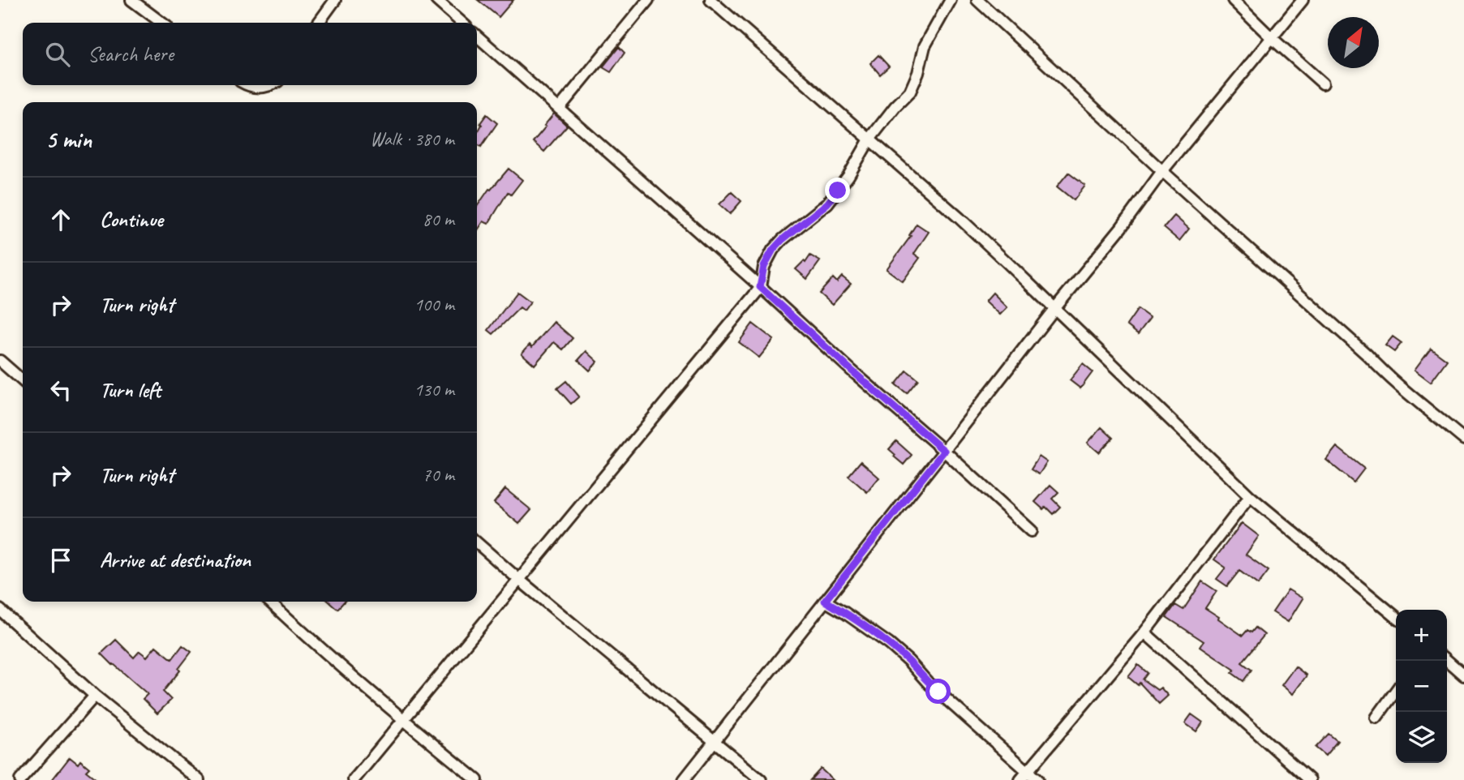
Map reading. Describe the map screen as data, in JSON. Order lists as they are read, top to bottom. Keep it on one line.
{"north":"top right","page":{"search":"Search here","heading":["5 min","Walk · 380 m"],"list":[["Continue","80 m"],["Turn right","100 m"],["Turn left","130 m"],["Turn right","70 m"],"Arrive at destination"],"map_buttons":["+","−"]}}
